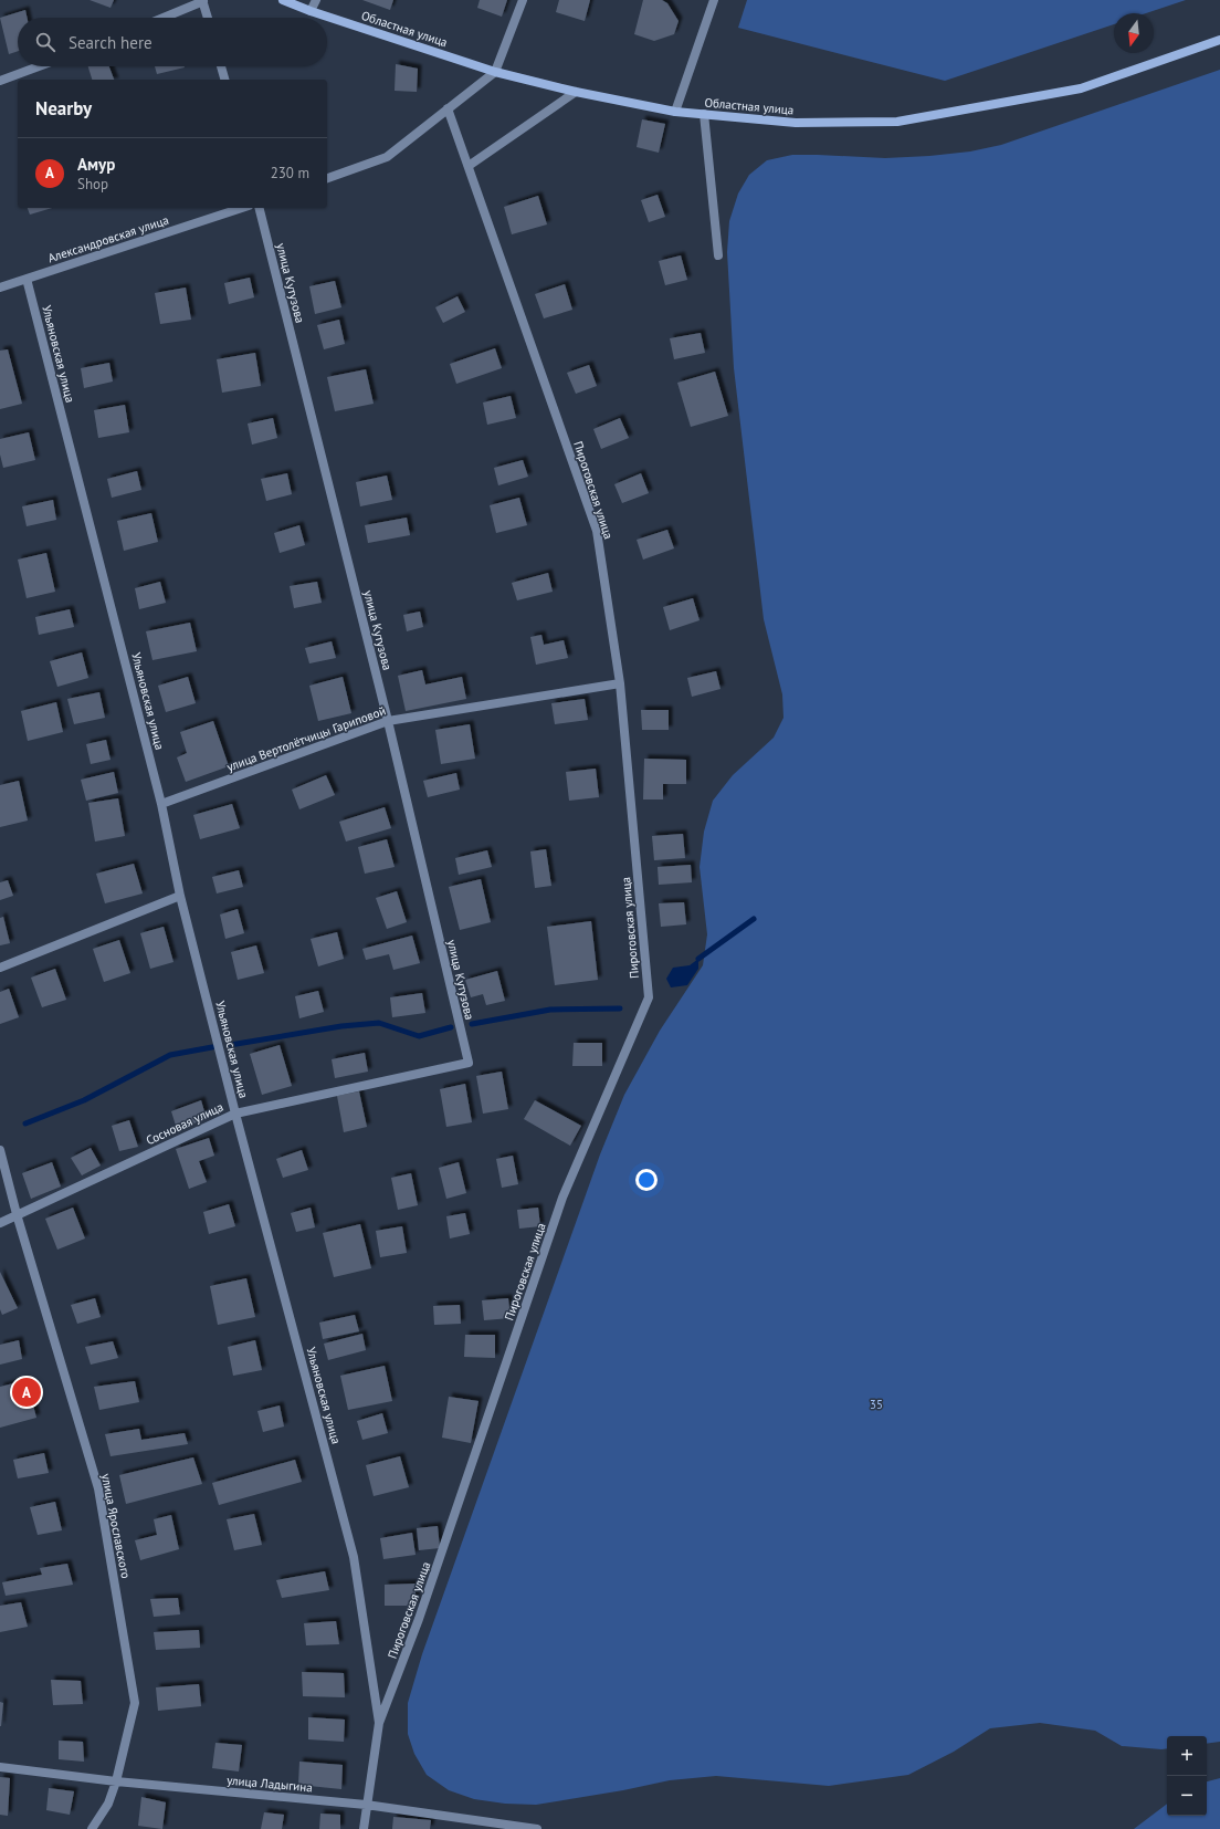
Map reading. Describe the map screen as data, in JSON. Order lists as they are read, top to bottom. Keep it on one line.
{"streets":{"main road":["Областная улица"],"street":["Александровская улица","улица Кутузова","Ульяновская улица","Пироговская улица","улица Вертолётчицы Гариповой","Сосновая улица","улица Ярославского","улица Ладыгина"]},"crossings":[["Александровская улица","Ульяновская улица"],["улица Кутузова","улица Вертолётчицы Гариповой"],["улица Кутузова","Сосновая улица"],["Ульяновская улица","Пироговская улица"],["Ульяновская улица","улица Вертолётчицы Гариповой"],["Ульяновская улица","Сосновая улица"],["Ульяновская улица","улица Ладыгина"],["Пироговская улица","улица Вертолётчицы Гариповой"],["Сосновая улица","улица Ярославского"],["улица Ярославского","улица Ладыгина"]],"parks":["35"],"north":"bottom","page":{"search":"Search here","heading":"Nearby","list":[{"mark":"A","name":"Амур","note":"Shop","value":"230 m"}],"pins":"A","map_buttons":["+","−"]}}
